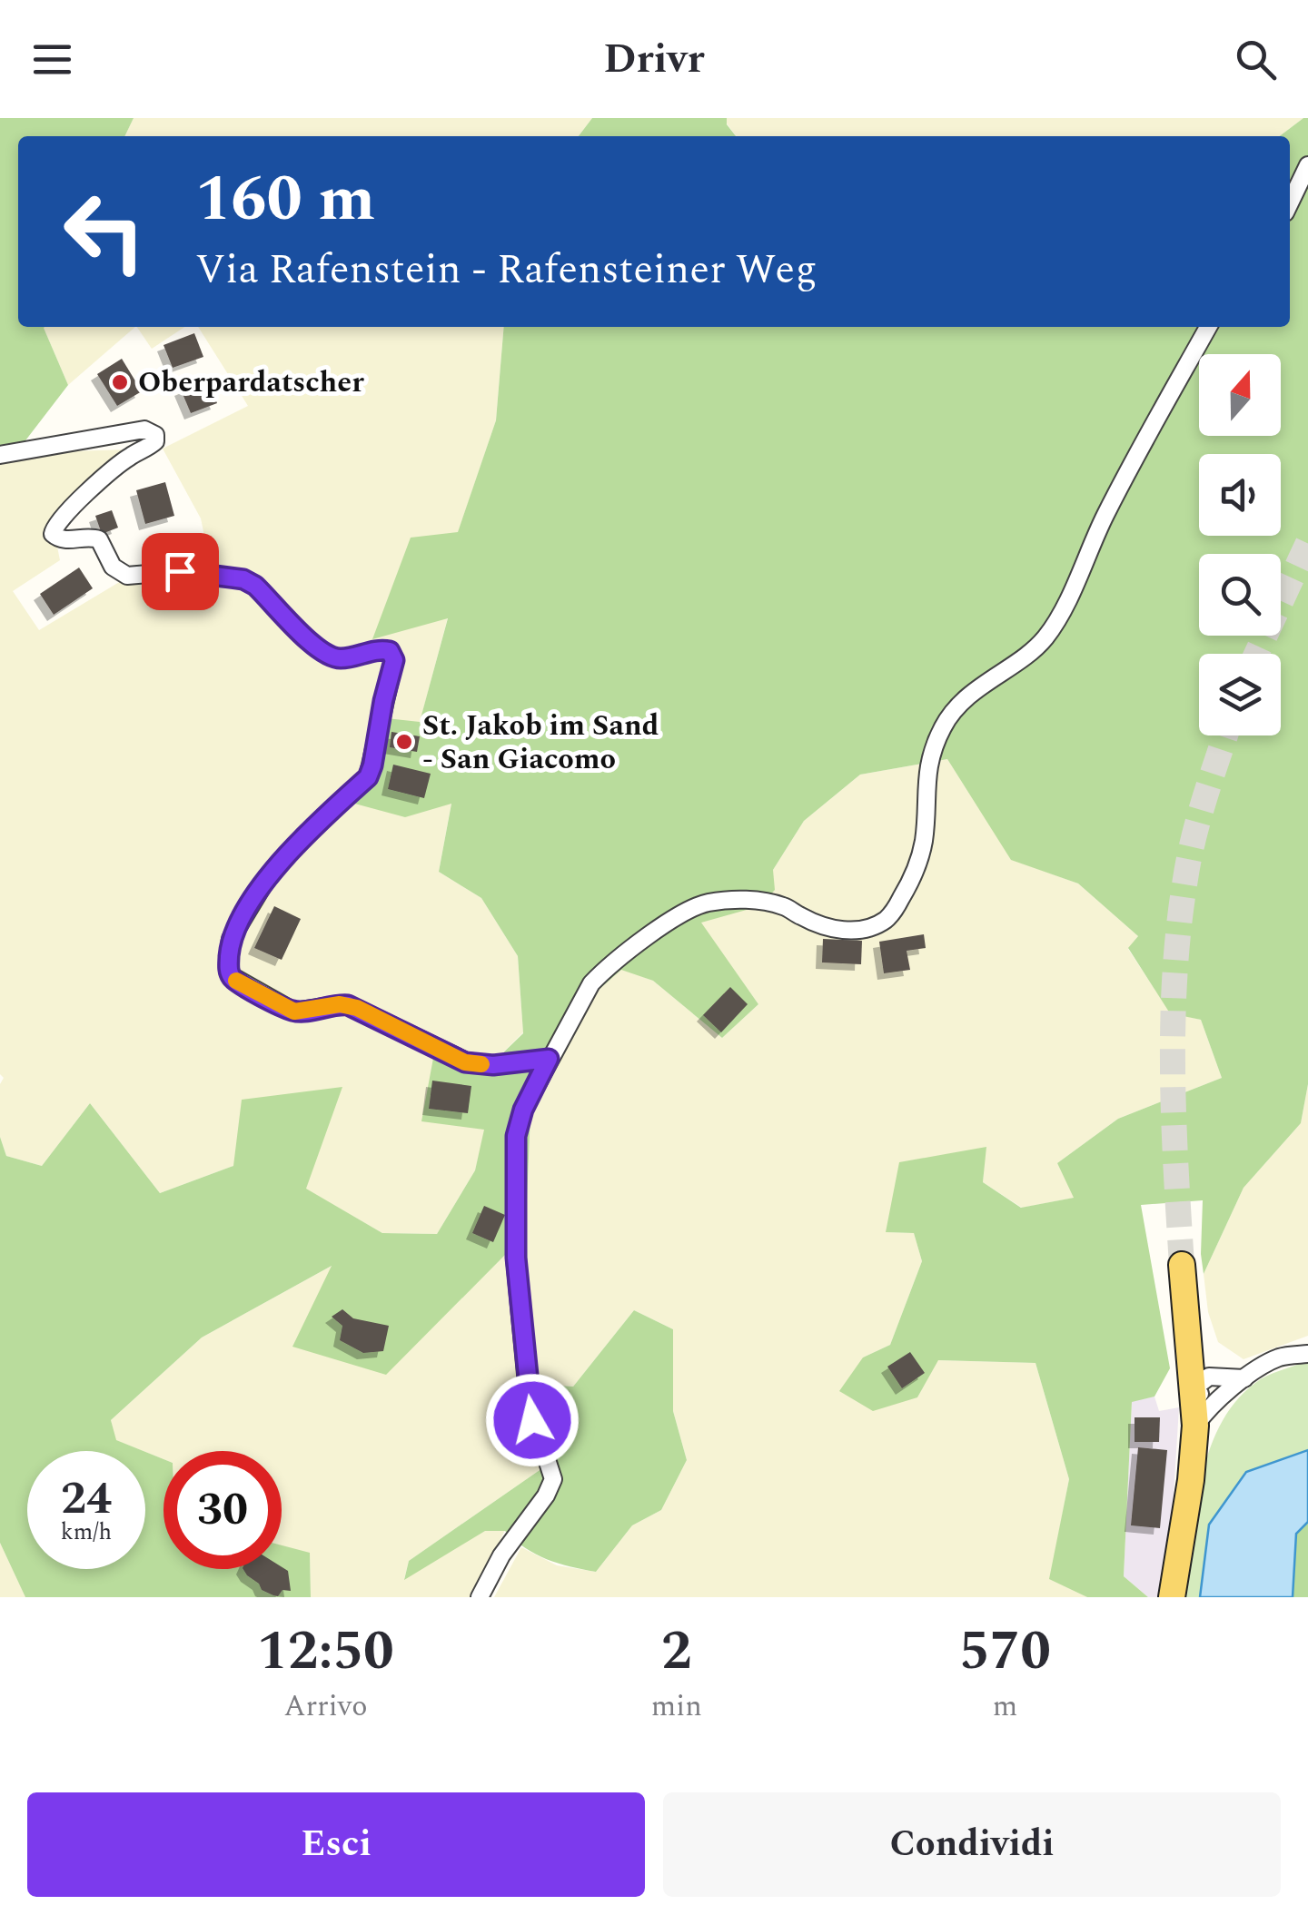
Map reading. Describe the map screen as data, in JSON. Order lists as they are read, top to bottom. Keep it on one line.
{"places":["Oberpardatscher","St. Jakob im Sand - San Giacomo"],"north":"top","page":{"header":"Drivr","turn":["160 m","Via Rafenstein - Rafensteiner Weg"],"speed":"24 km/h","limit":"30","eta":["12:50","Arrivo","2","min","570","m"],"buttons":["Esci","Condividi"]}}
